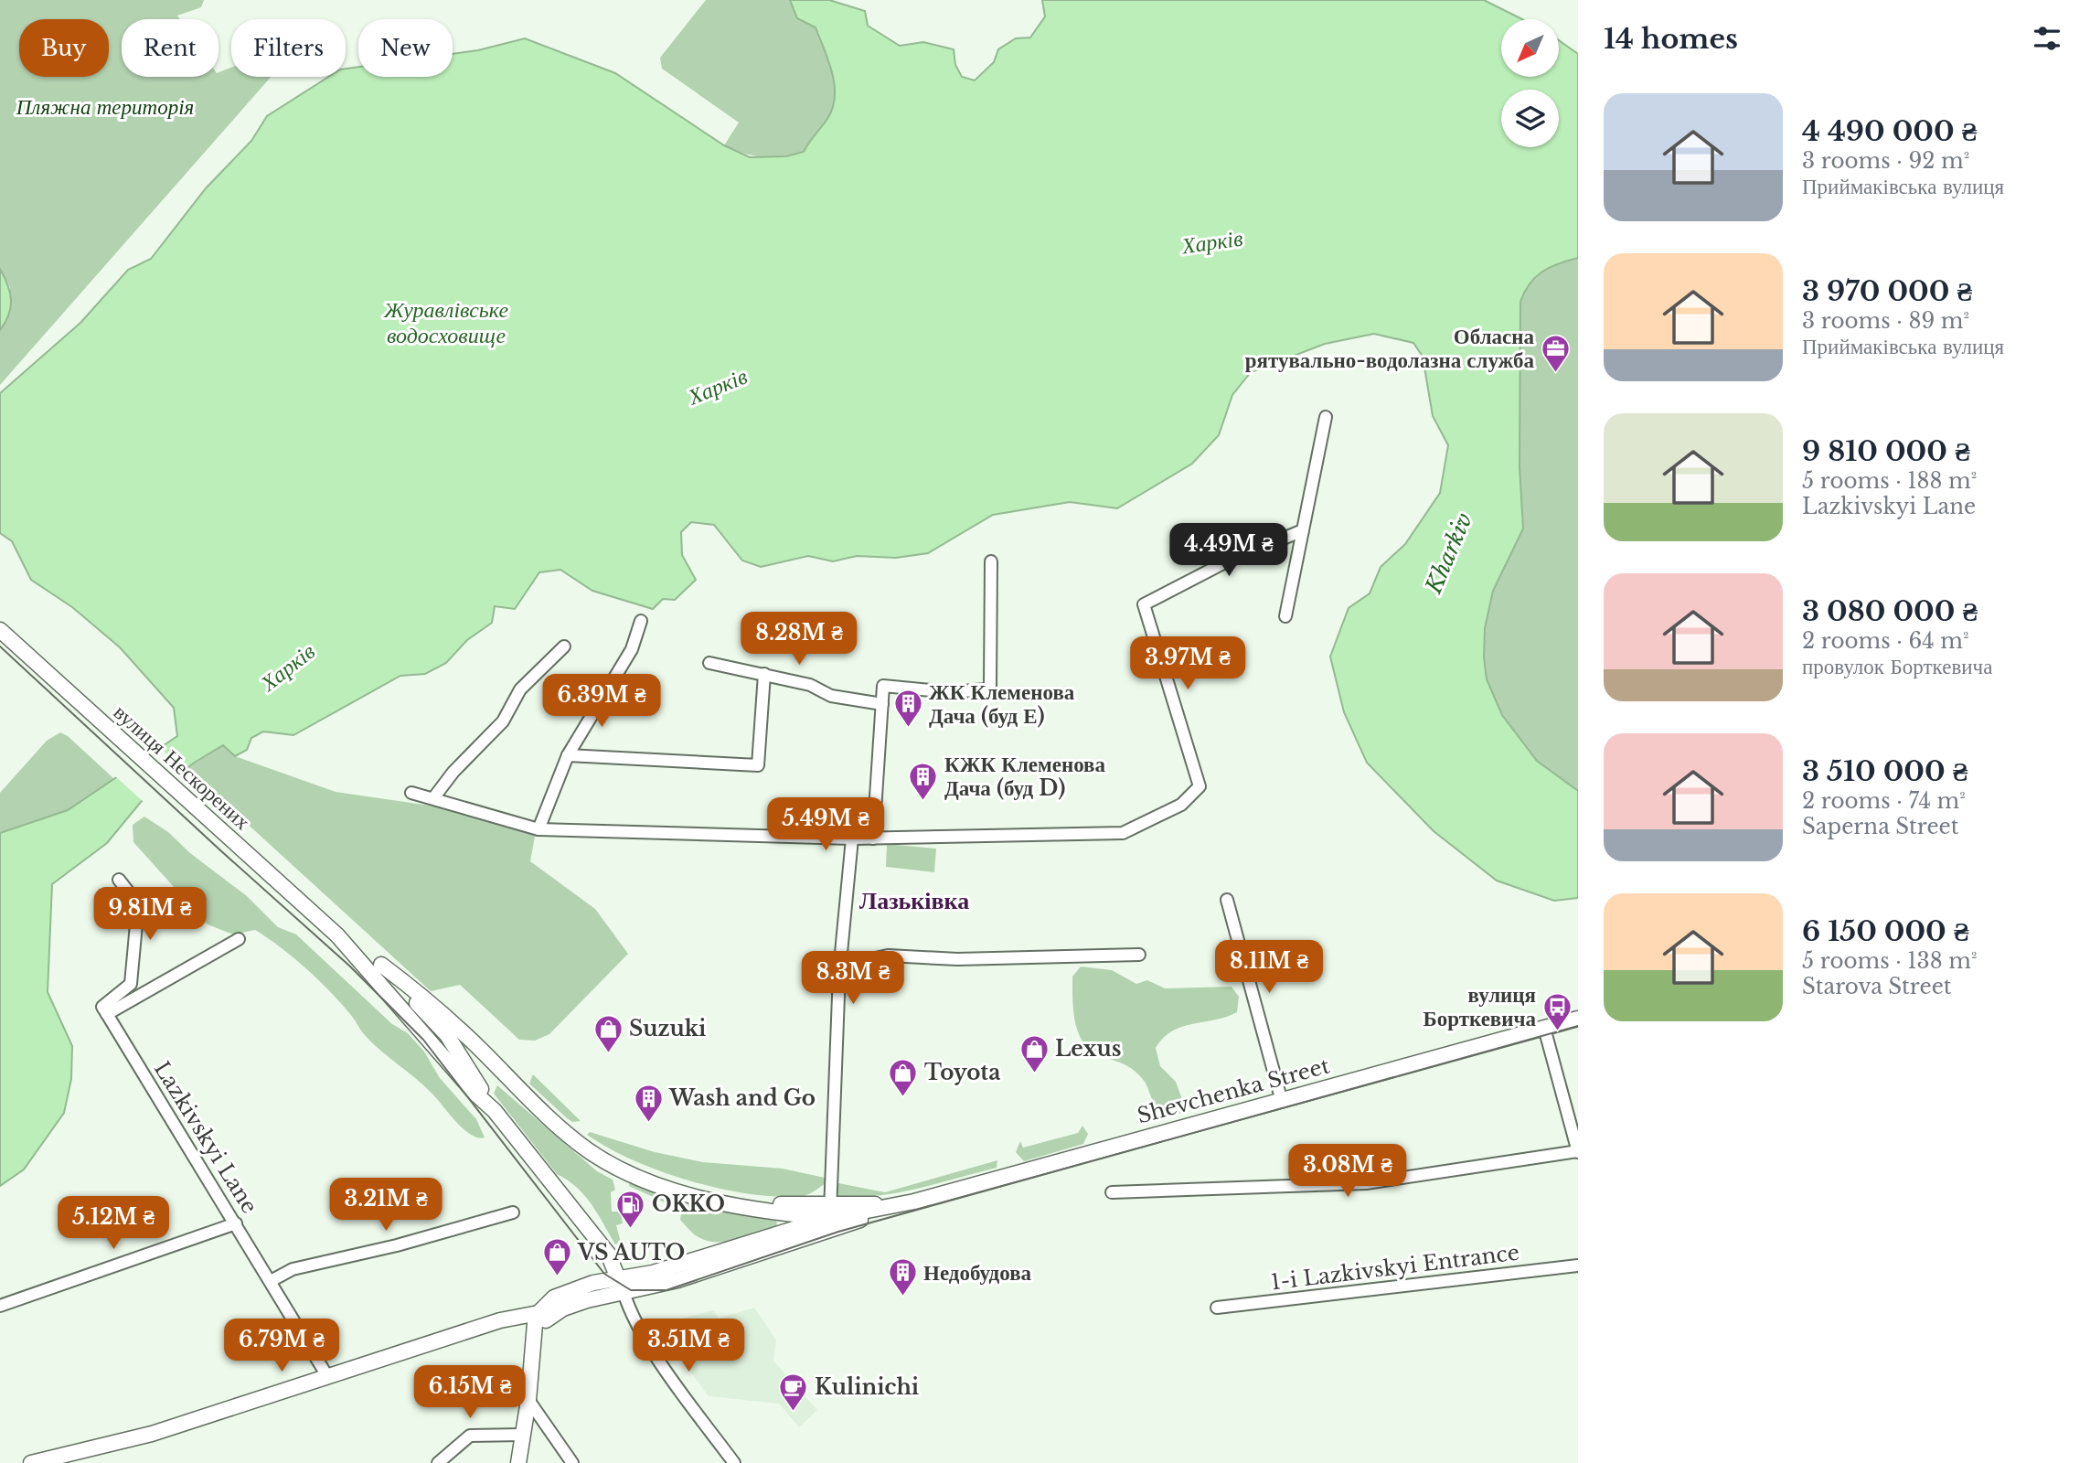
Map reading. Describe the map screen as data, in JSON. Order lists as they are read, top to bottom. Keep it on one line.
{"streets":{"main road":["вулиця Нескорених","Shevchenka Street"],"street":["Lazkivskyi Lane","1-i Lazkivskyi Entrance"]},"crossings":[["вулиця Нескорених","Shevchenka Street"]],"districts":["Лазьківка"],"water":["Харків","Журавлівське водосховище","Kharkiv"],"parks":["Пляжна територія"],"places":{"office":["Обласна рятувально-водолазна служба"],"building":["ЖК Клеменова Дача (буд Е)","КЖК Клеменова Дача (буд D)","Wash and Go","Недобудова"],"bus stop":["вулиця Борткевича"],"shop":["Suzuki","Lexus","Toyota","VS AUTO"],"fuel station":["OKKO"],"cafe":["Kulinichi"]},"north":"bottom left","page":{"heading":"14 homes","chip":["Buy","Rent","Filters","New"],"list":[{"name":"4 490 000 ₴","note":"3 rooms · 92 m² · Приймаківська вулиця"},{"name":"3 970 000 ₴","note":"3 rooms · 89 m² · Приймаківська вулиця"},{"name":"9 810 000 ₴","note":"5 rooms · 188 m² · Lazkivskyi Lane"},{"name":"3 080 000 ₴","note":"2 rooms · 64 m² · провулок Борткевича"},{"name":"3 510 000 ₴","note":"2 rooms · 74 m² · Saperna Street"},{"name":"6 150 000 ₴","note":"5 rooms · 138 m² · Starova Street"}],"price":["4.49M ₴","8.28M ₴","3.97M ₴","6.39M ₴","5.49M ₴","9.81M ₴","8.11M ₴","8.3M ₴","3.08M ₴","3.21M ₴","5.12M ₴","6.79M ₴","3.51M ₴","6.15M ₴"]}}
